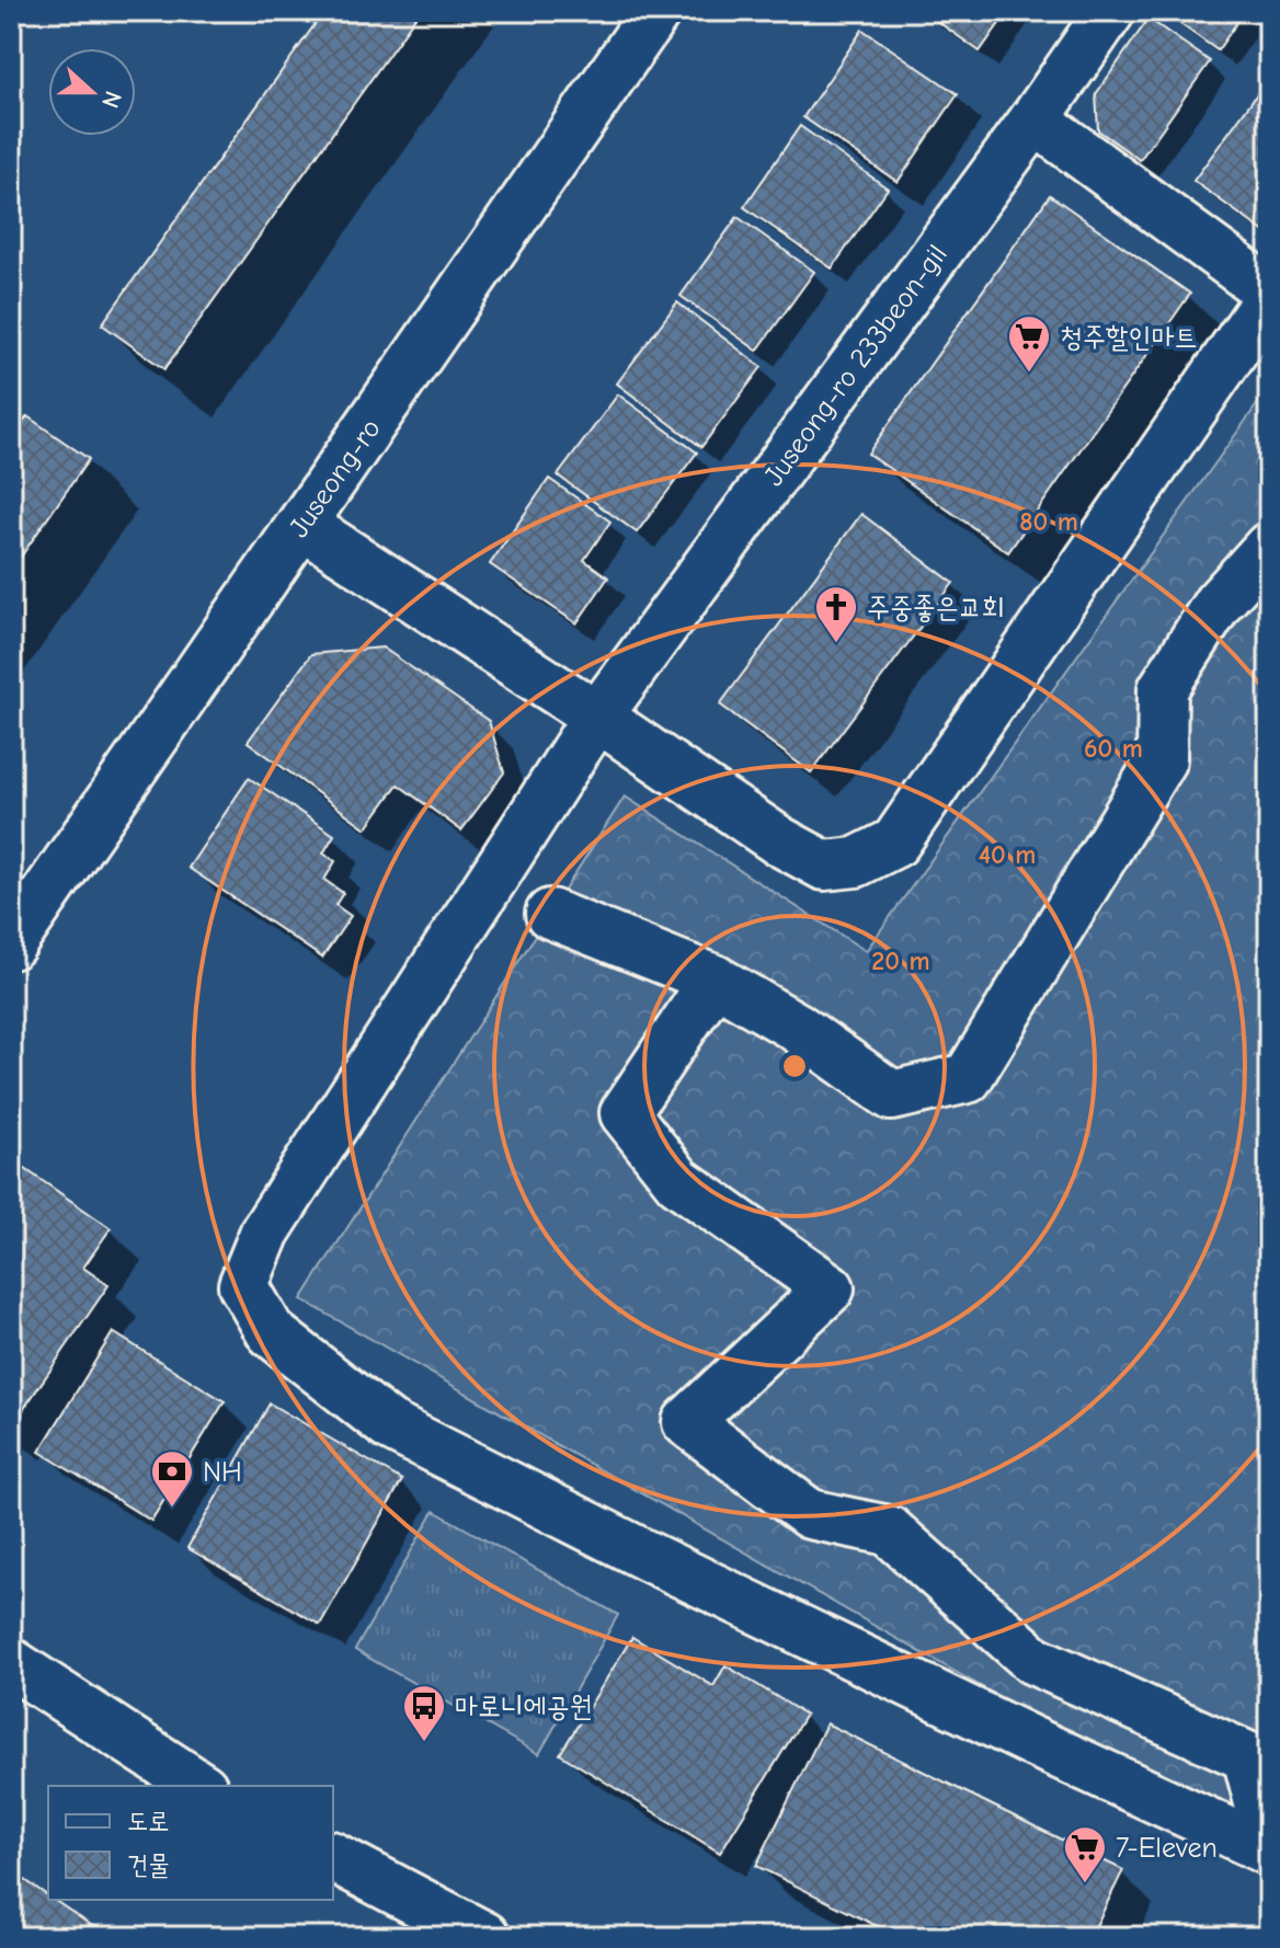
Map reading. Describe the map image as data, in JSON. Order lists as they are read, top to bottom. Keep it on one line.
{"streets":{"street":["Juseong-ro 233beon-gil","Juseong-ro"]},"places":{"supermarket":["청주할인마트","7-Eleven"],"church":["주중좋은교회"],"bank":["NH"],"bus stop":["마로니에공원"]},"legend":["도로","건물"],"north":"right","rings":["80 m","60 m","40 m","20 m"]}
